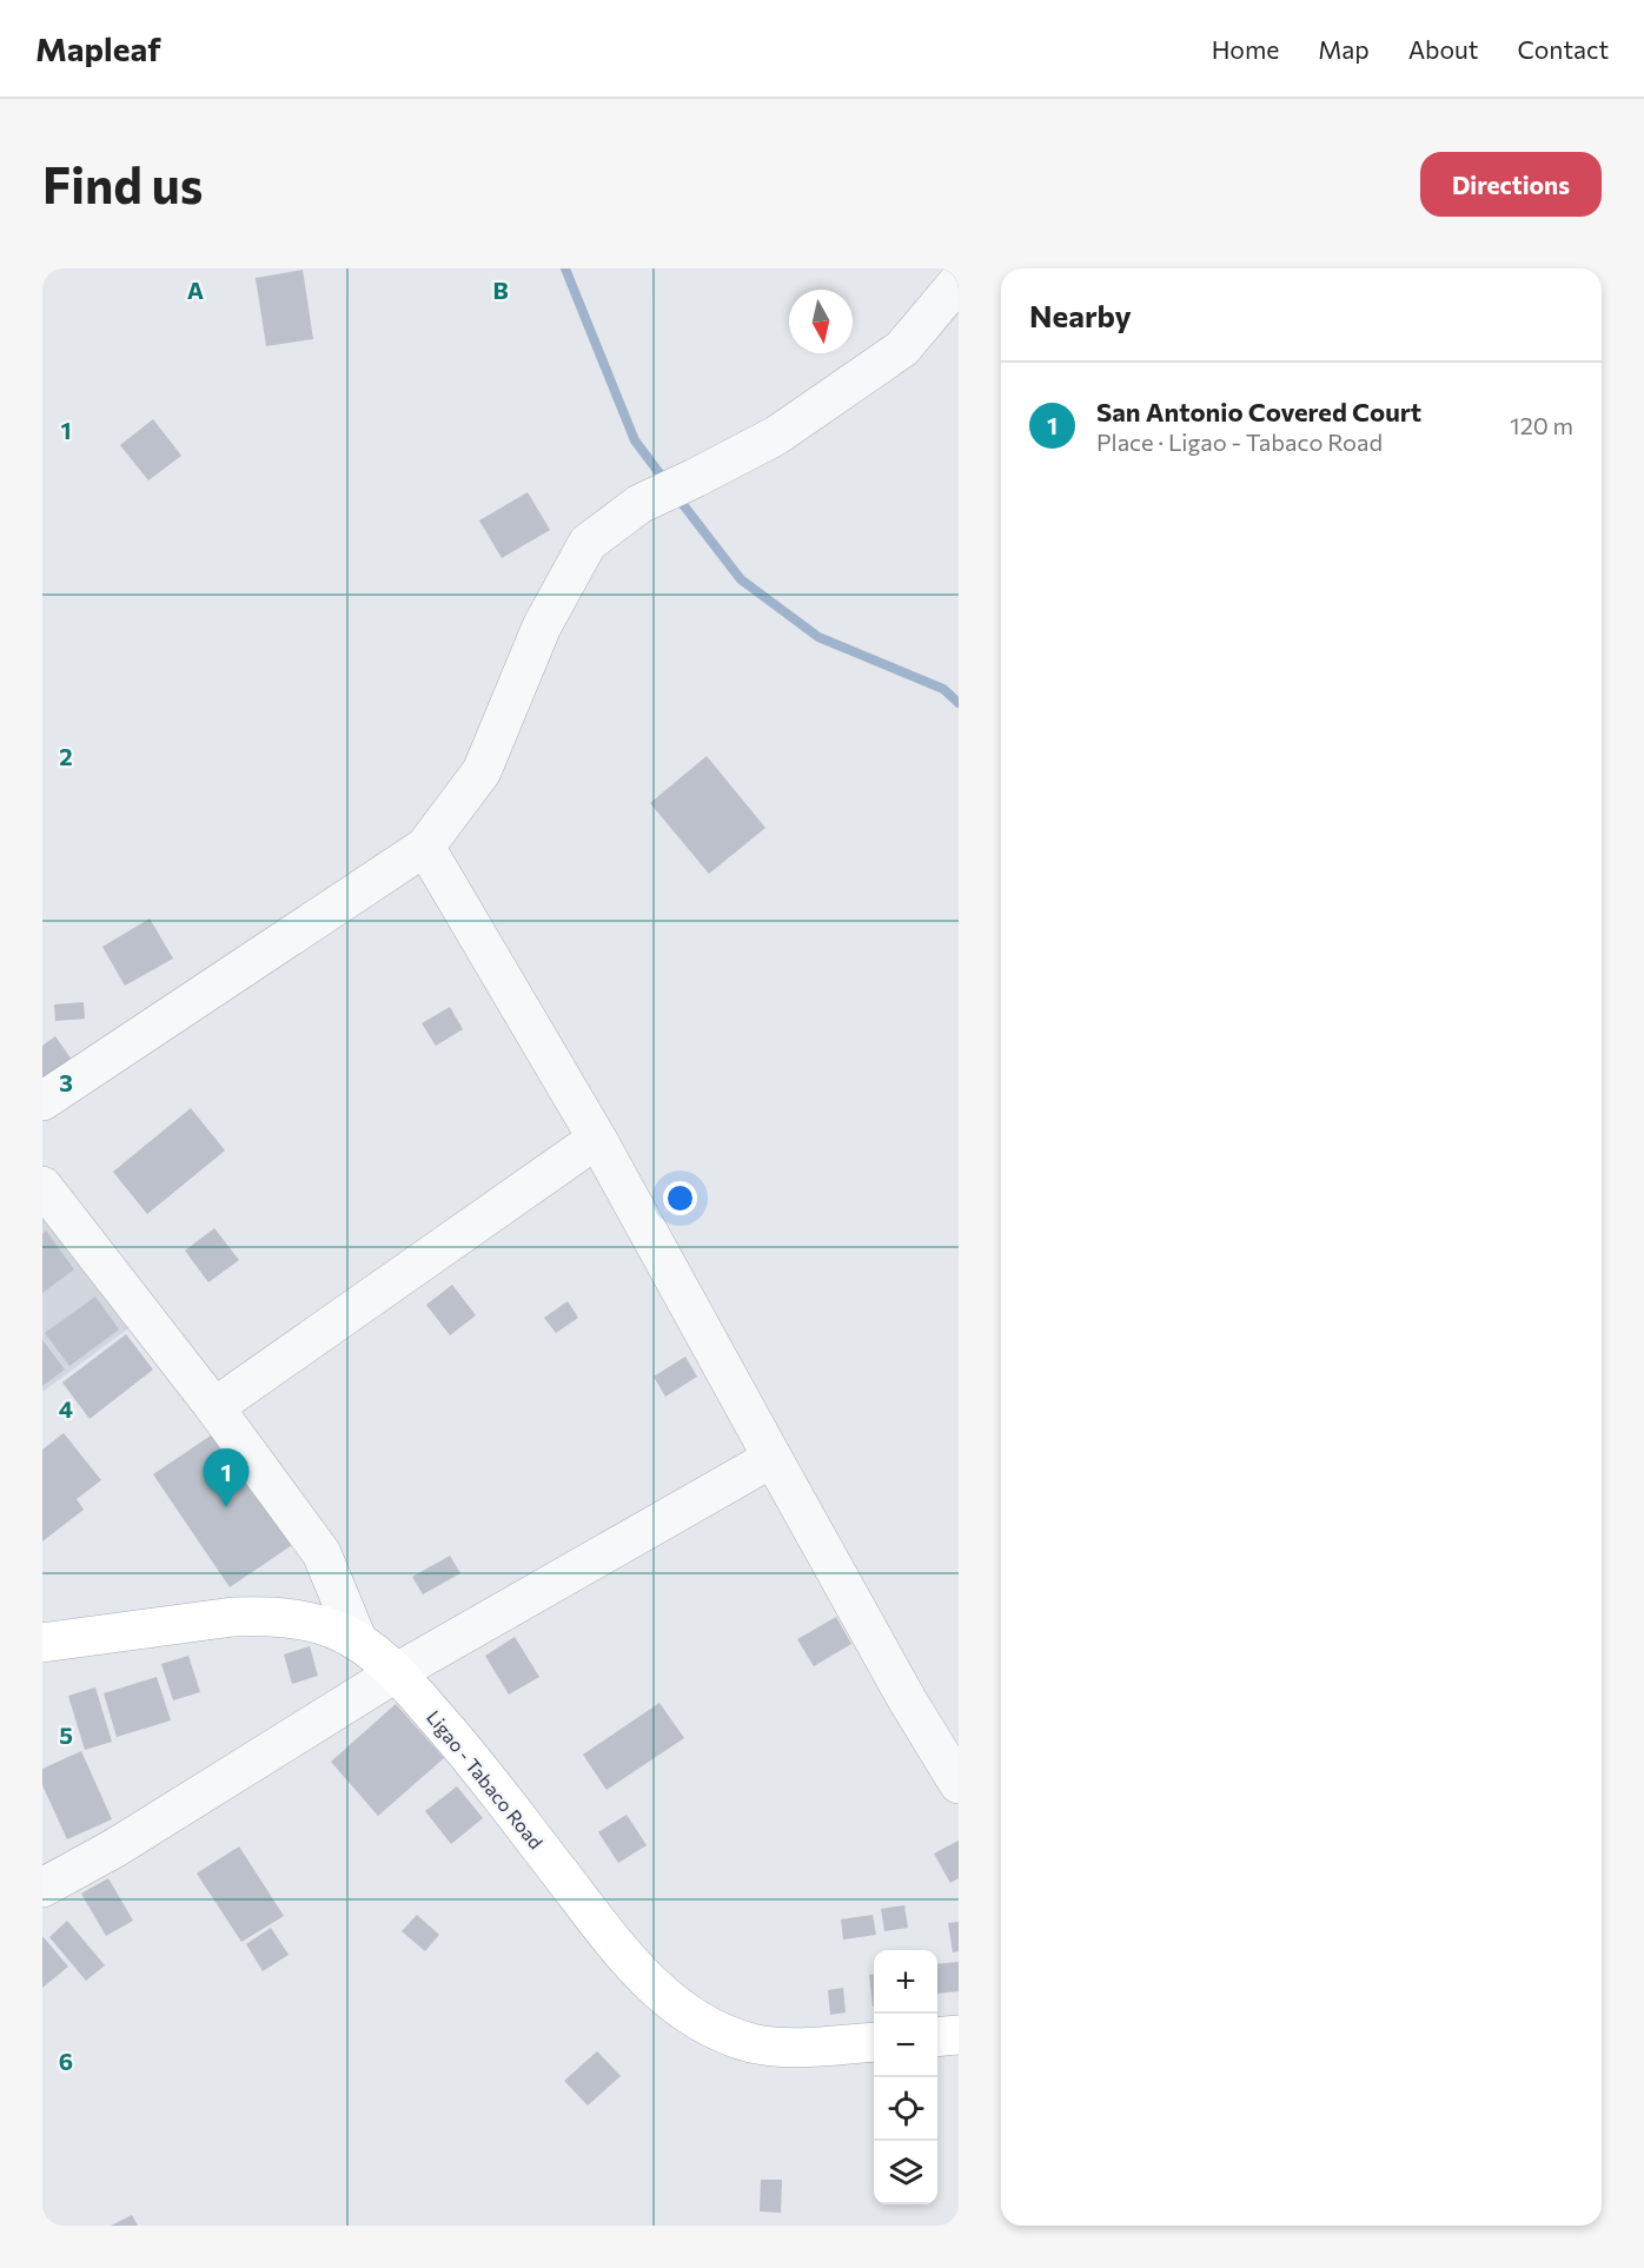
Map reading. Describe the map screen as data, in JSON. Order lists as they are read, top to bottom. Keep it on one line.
{"streets":{"main road":["Ligao - Tabaco Road"]},"north":"bottom","page":{"header":"Mapleaf","nav":["Home","Map","About","Contact"],"buttons":"Directions","title":"Find us","heading":"Nearby","list":[{"mark":"1","name":"San Antonio Covered Court","note":"Place · Ligao - Tabaco Road","value":"120 m"}],"pins":"1","map_buttons":["+","−"]},"grid":{"columns":["A","B"],"rows":["1","2","3","4","5","6"]}}
